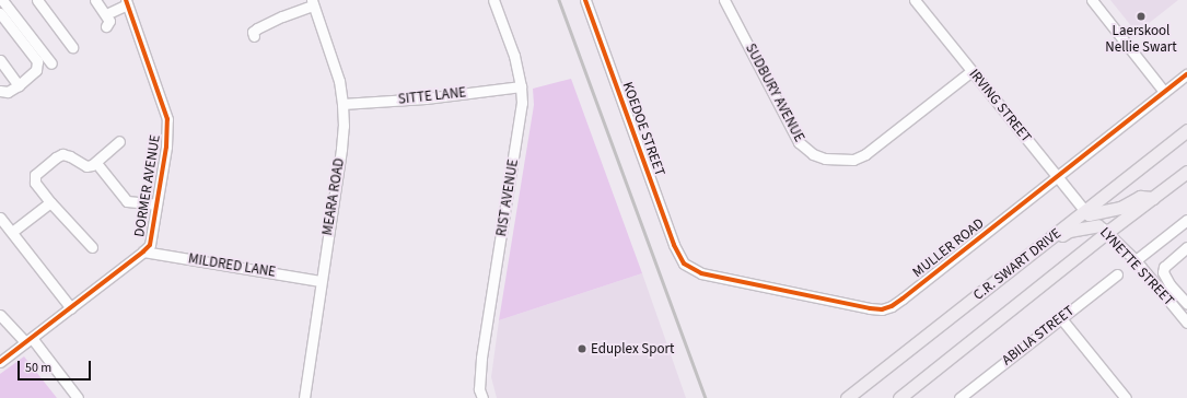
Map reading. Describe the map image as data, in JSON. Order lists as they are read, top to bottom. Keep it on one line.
{"streets":{"main road":["C.R. SWART DRIVE"],"street":["SUDBURY AVENUE","SITTE LANE","IRVING STREET","KOEDOE STREET","DORMER AVENUE","MEARA ROAD","RIST AVENUE","MULLER ROAD","MILDRED LANE","LYNETTE STREET","ABILIA STREET"]},"crossings":[["SUDBURY AVENUE","IRVING STREET"],["SITTE LANE","MEARA ROAD"],["SITTE LANE","RIST AVENUE"],["IRVING STREET","MULLER ROAD"],["IRVING STREET","C.R. SWART DRIVE"],["IRVING STREET","LYNETTE STREET"],["KOEDOE STREET","MULLER ROAD"],["DORMER AVENUE","MILDRED LANE"],["MEARA ROAD","MILDRED LANE"],["C.R. SWART DRIVE","LYNETTE STREET"]],"places":["Laerskool Nellie Swart","Eduplex Sport"],"scale_bar":"50 m"}
